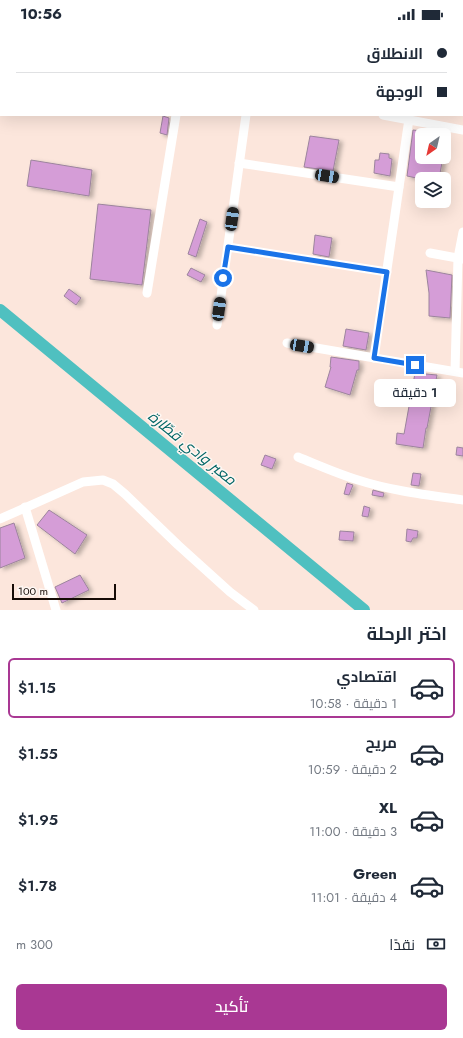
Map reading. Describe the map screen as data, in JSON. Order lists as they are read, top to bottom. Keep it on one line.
{"water":["معبر وادي قطّارة"],"scale_bar":"100 m","north":"bottom left","page":{"status":"10:56","banner":["الانطلاق","الوجهة"],"bubble":"1 دقيقة","scale":"100 m","heading":"اختر الرحلة","list":[{"name":"اقتصادي","note":"1 دقيقة · 10:58","value":"$1.15"},{"name":"مريح","note":"2 دقيقة · 10:59","value":"$1.55"},{"name":"XL","note":"3 دقيقة · 11:00","value":"$1.95"},{"name":"Green","note":"4 دقيقة · 11:01","value":"$1.78"}],"pay":["نقدًا","300 m"],"buttons":"تأكيد"}}
